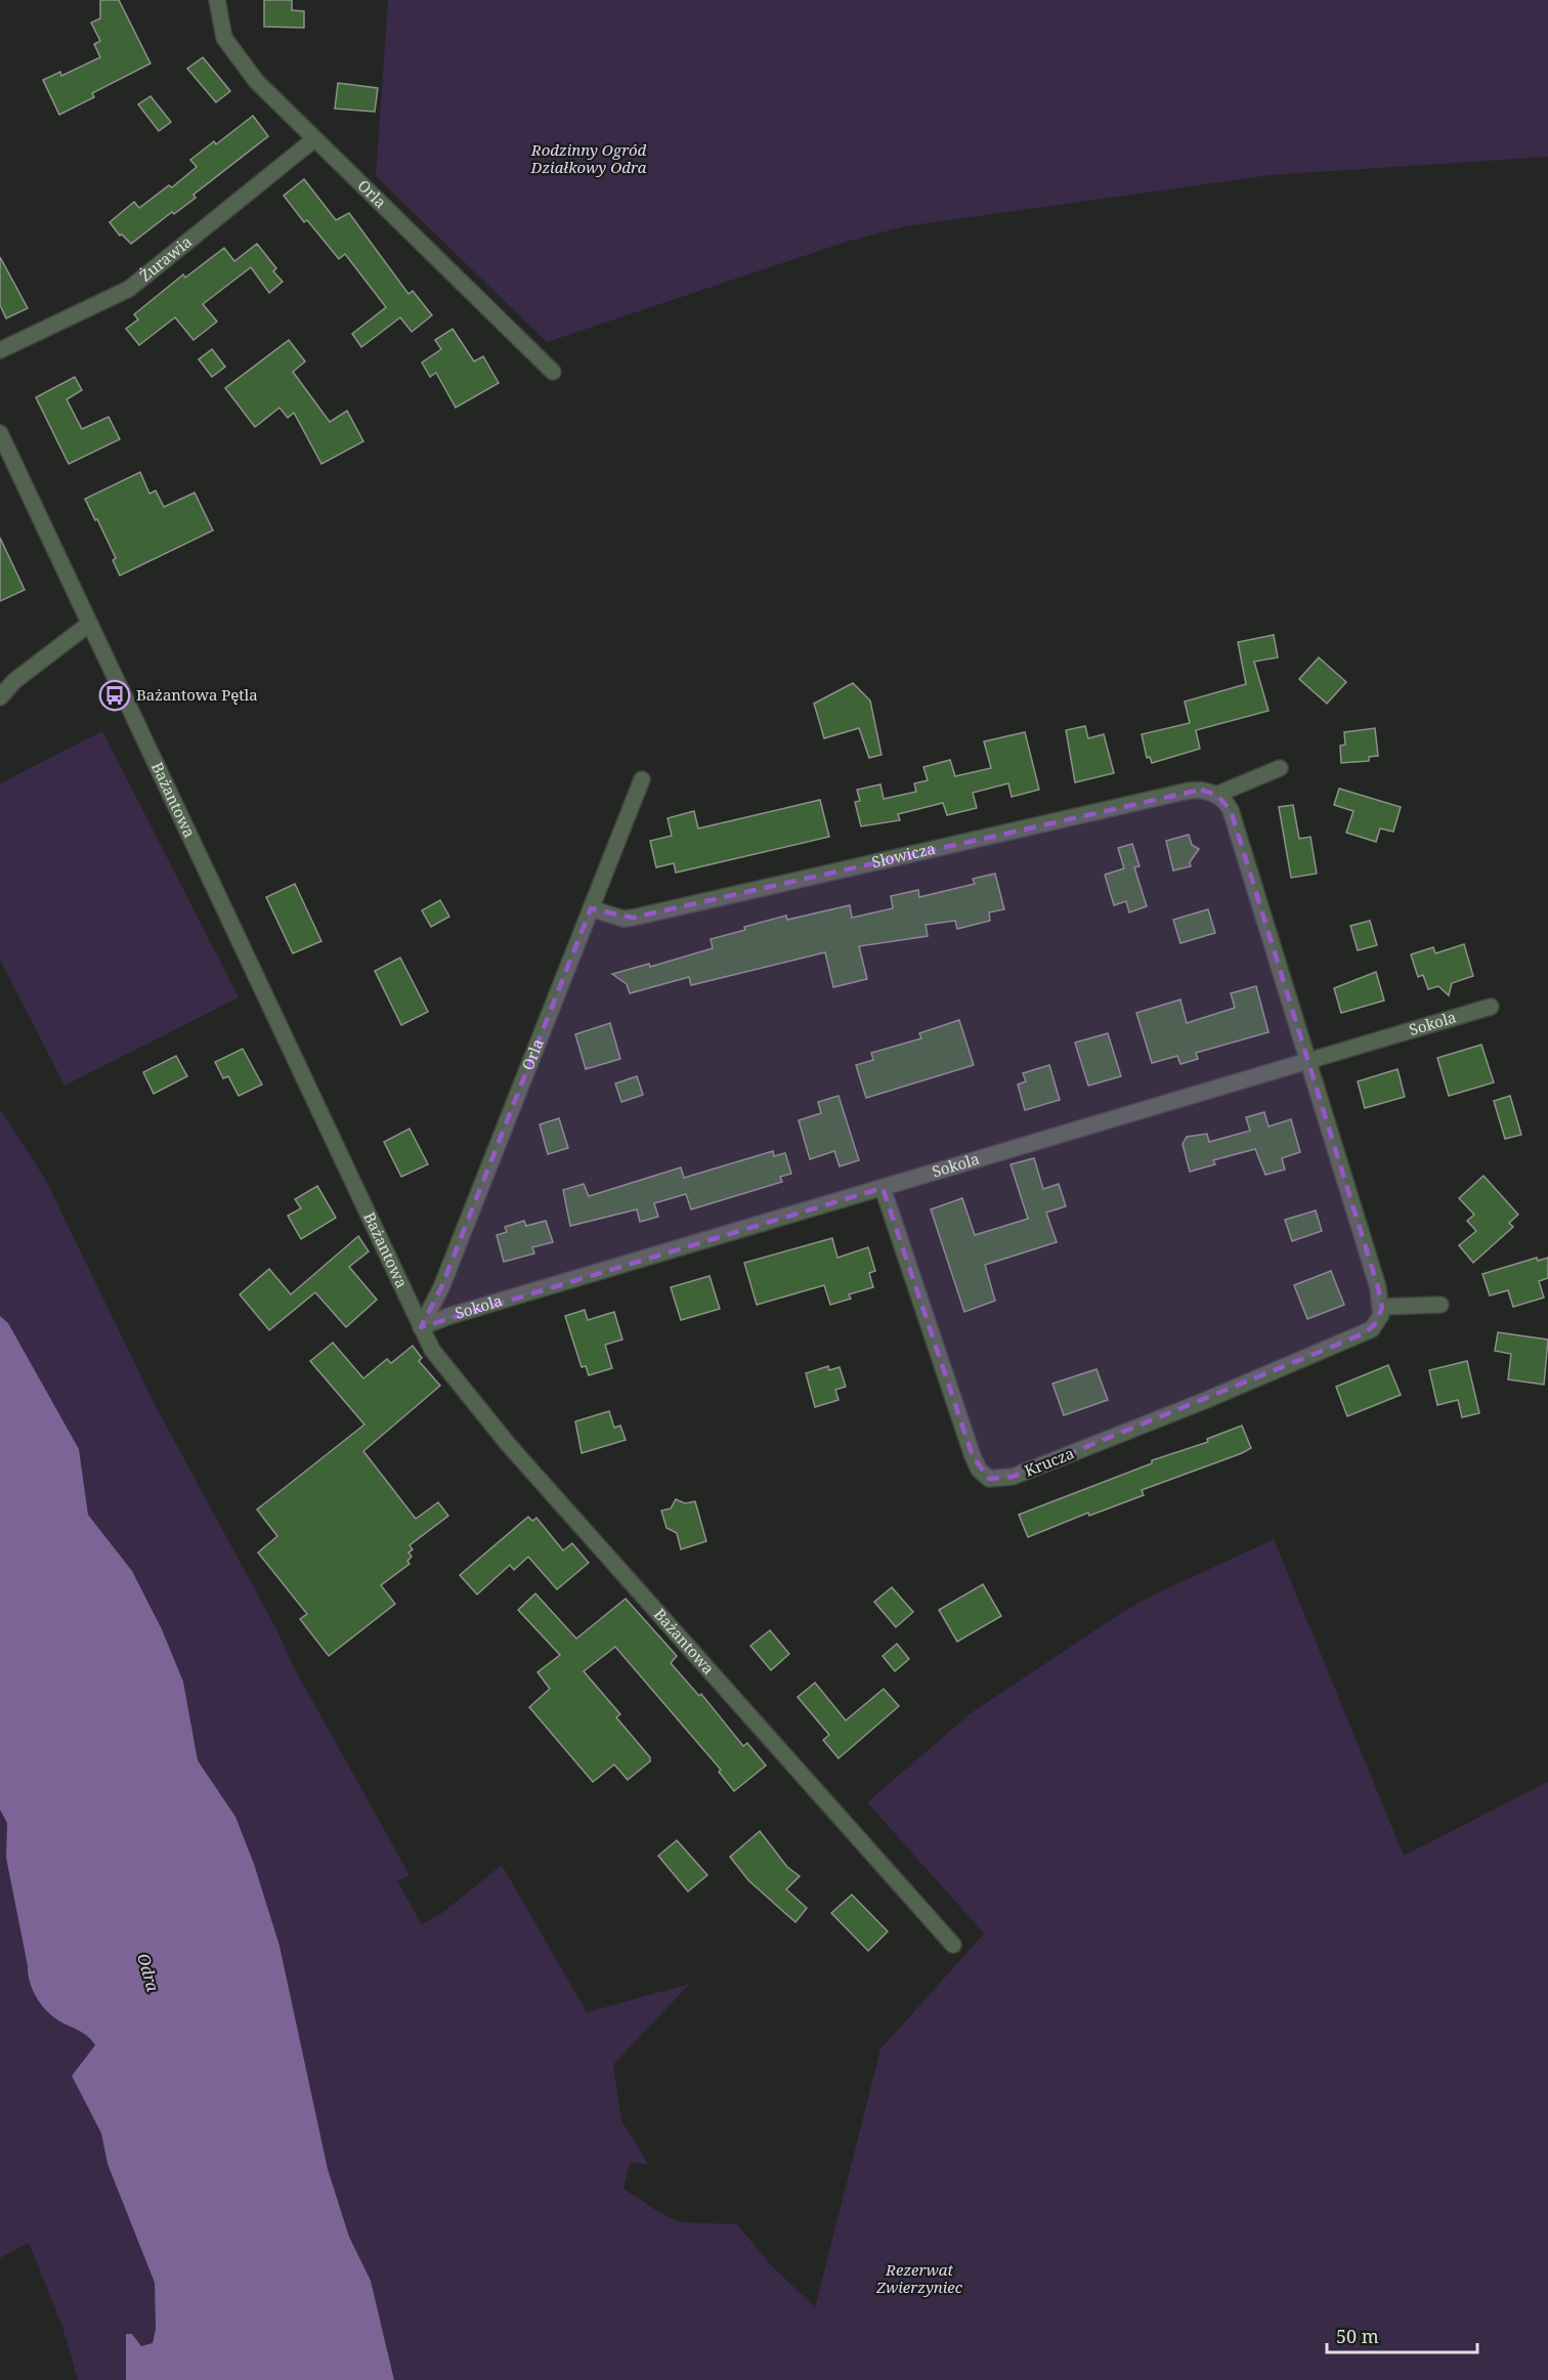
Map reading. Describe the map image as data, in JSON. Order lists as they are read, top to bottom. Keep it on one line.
{"streets":{"street":["Orla","Żurawia","Bażantowa","Słowicza","Sokola","Krucza"]},"crossings":[["Orla","Żurawia"],["Orla","Bażantowa"],["Orla","Słowicza"],["Orla","Sokola"],["Bażantowa","Sokola"],["Sokola","Krucza"]],"water":["Odra"],"parks":["Rodzinny Ogród Działkowy Odra","Rezerwat Zwierzyniec"],"places":{"bus stop":["Bażantowa Pętla"]},"scale_bar":"50 m"}
